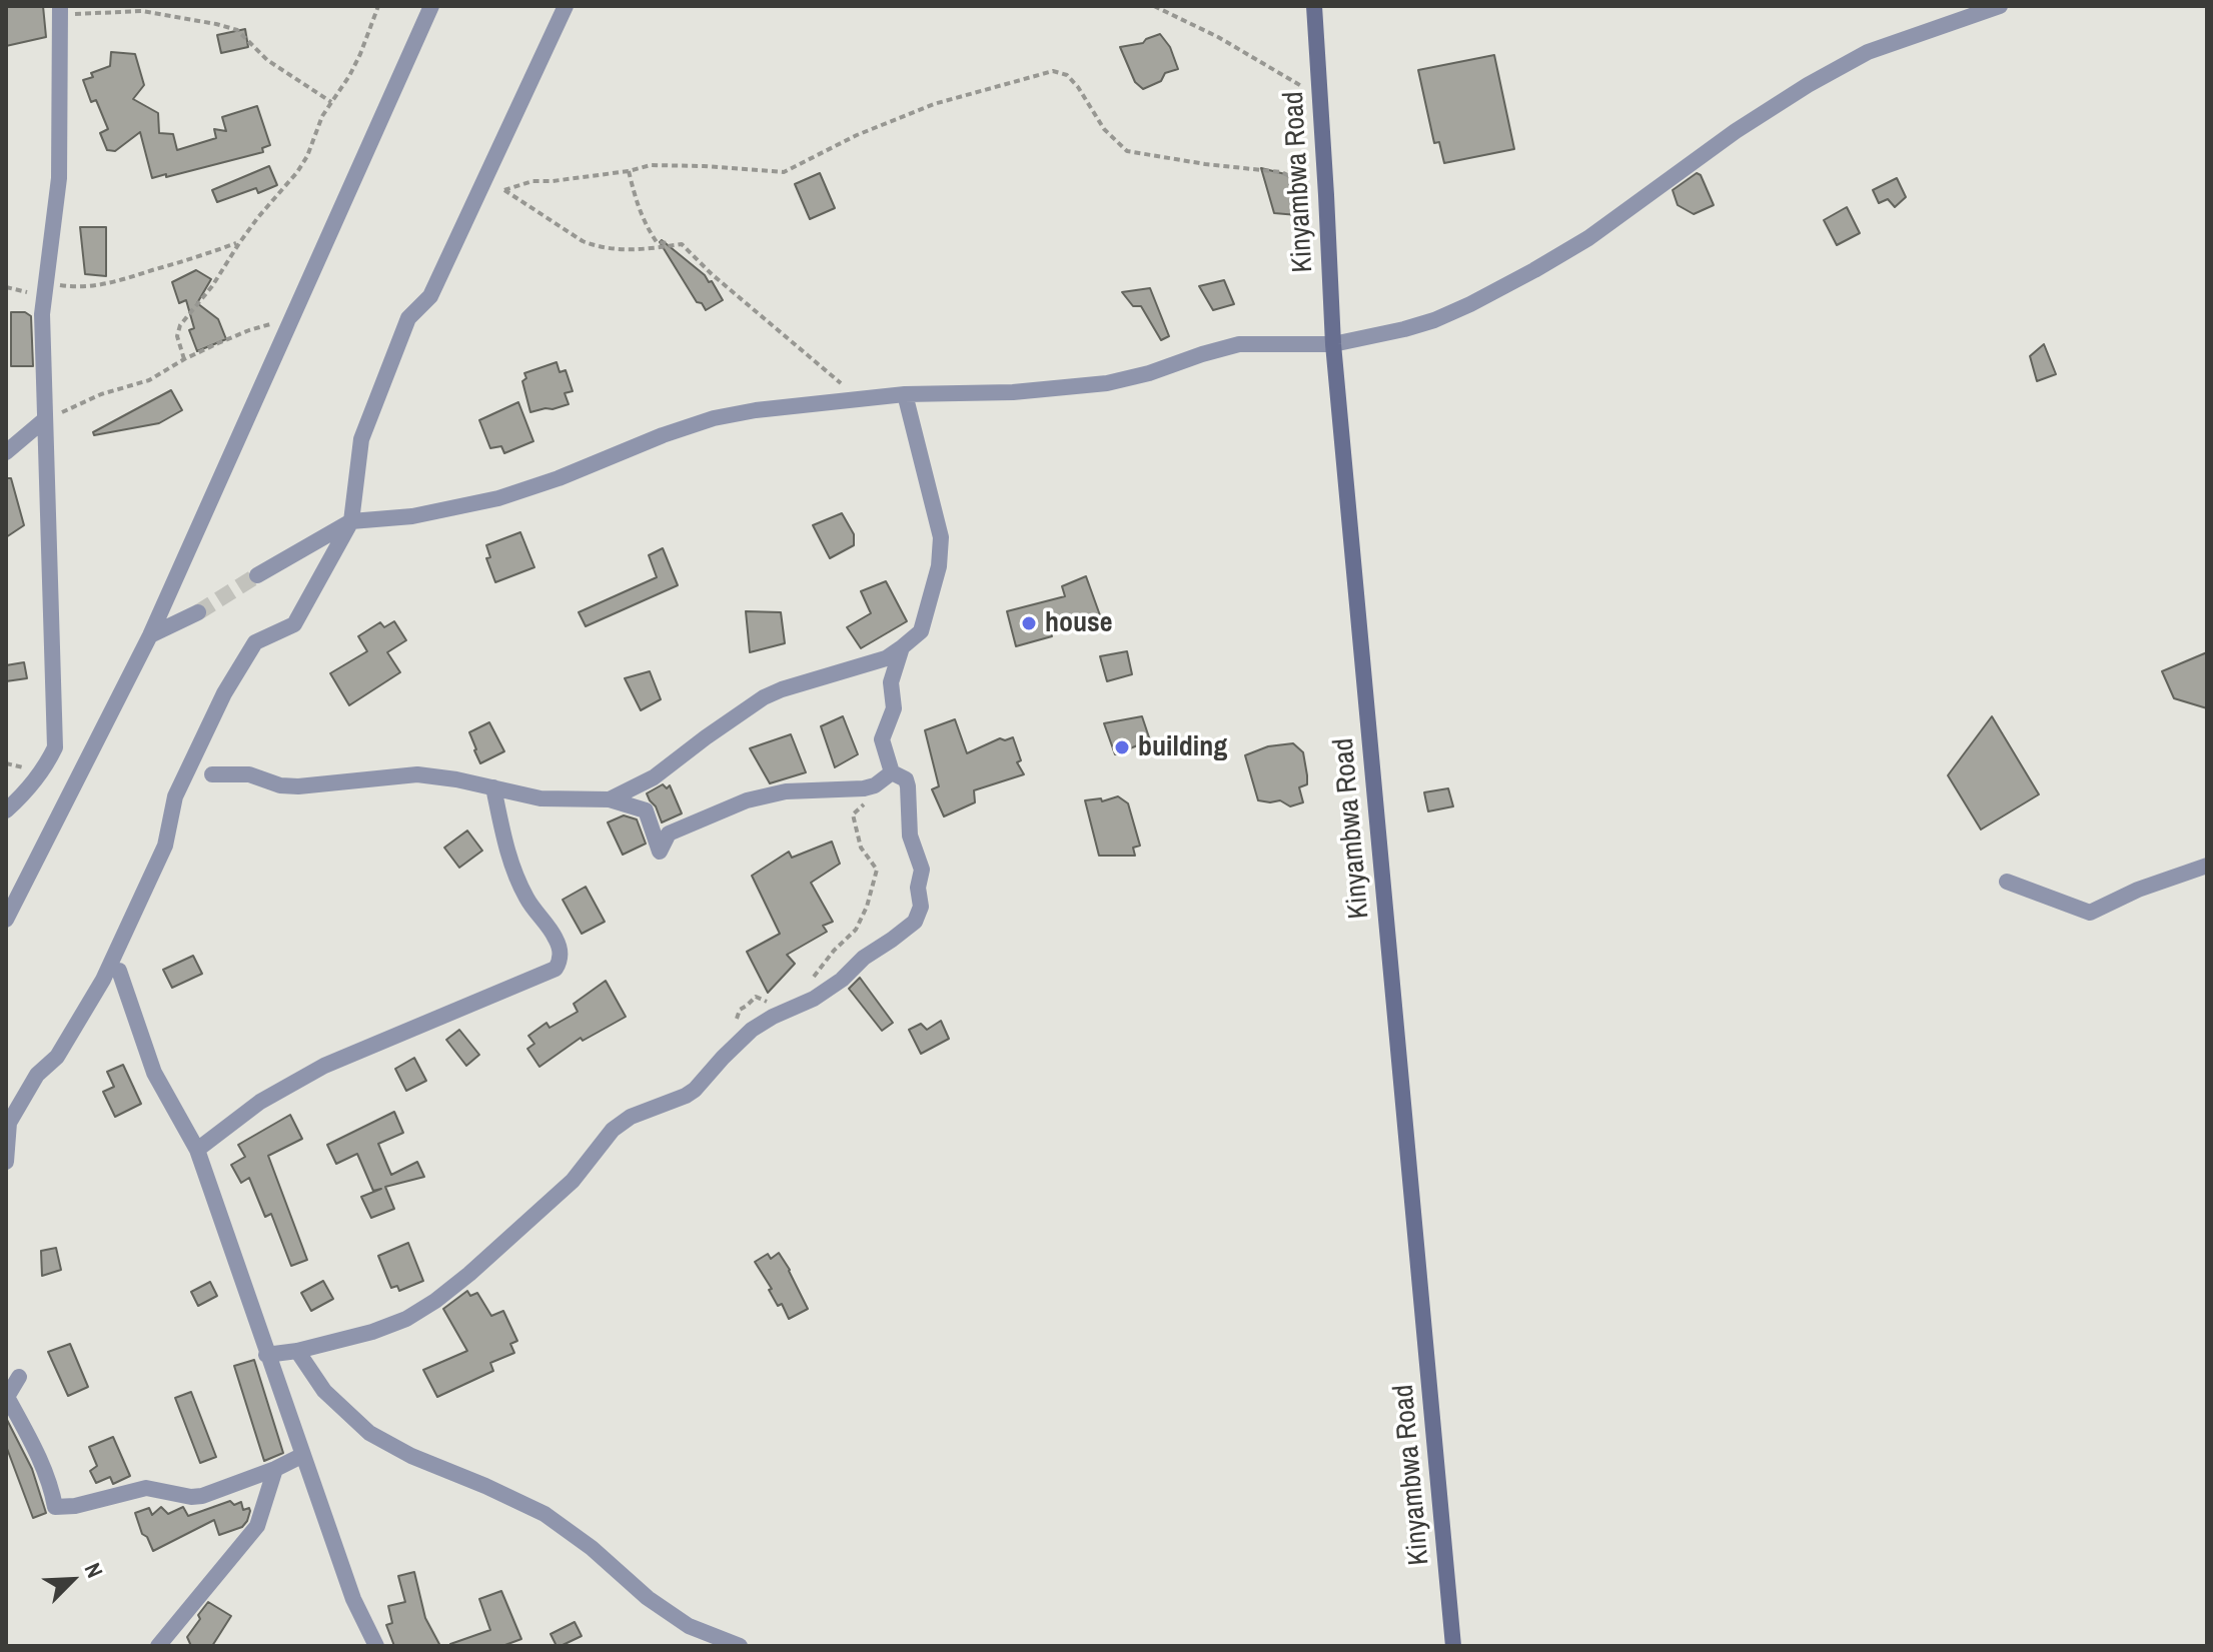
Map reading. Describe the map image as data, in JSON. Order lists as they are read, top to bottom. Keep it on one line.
{"streets":{"street":["Kinyambwa Road"]},"places":["house","building"],"north":"top right"}
